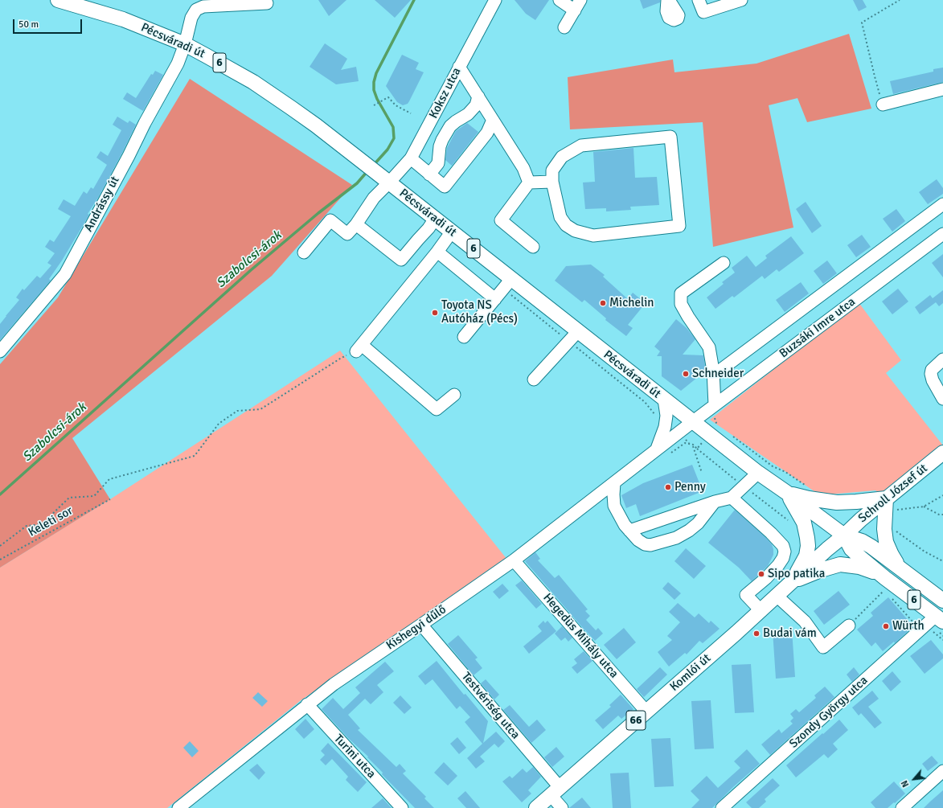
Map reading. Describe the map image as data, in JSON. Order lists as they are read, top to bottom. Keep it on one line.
{"streets":{"main road":["Pécsváradi út","6","Schroll József út","Komlói út","66"],"street":["Koksz utca","Andrássy út","Buzsáki Imre utca","Kishegyi dűlő","Hegedüs Mihály utca","Testvériség utca","Szondy György utca","Turini utca"],"path":["Keleti sor"]},"crossings":[["Pécsváradi út","6"],["Pécsváradi út","Koksz utca"],["Pécsváradi út","Andrássy út"],["Pécsváradi út","Buzsáki Imre utca"],["Pécsváradi út","Schroll József út"],["Pécsváradi út","Kishegyi dűlő"],["Pécsváradi út","Komlói út"],["6","Schroll József út"],["6","Komlói út"],["6","Szondy György utca"],["Buzsáki Imre utca","Kishegyi dűlő"],["Schroll József út","Komlói út"],["Kishegyi dűlő","Hegedüs Mihály utca"],["Kishegyi dűlő","Testvériség utca"],["Kishegyi dűlő","Turini utca"],["Hegedüs Mihály utca","Komlói út"],["Komlói út","Testvériség utca"]],"water":["Szabolcsi-árok"],"places":["Michelin","Toyota NS Autóház (Pécs)","Schneider","Penny","Sipo patika","Würth","Budai vám"],"scale_bar":"50 m","north":"bottom left"}
